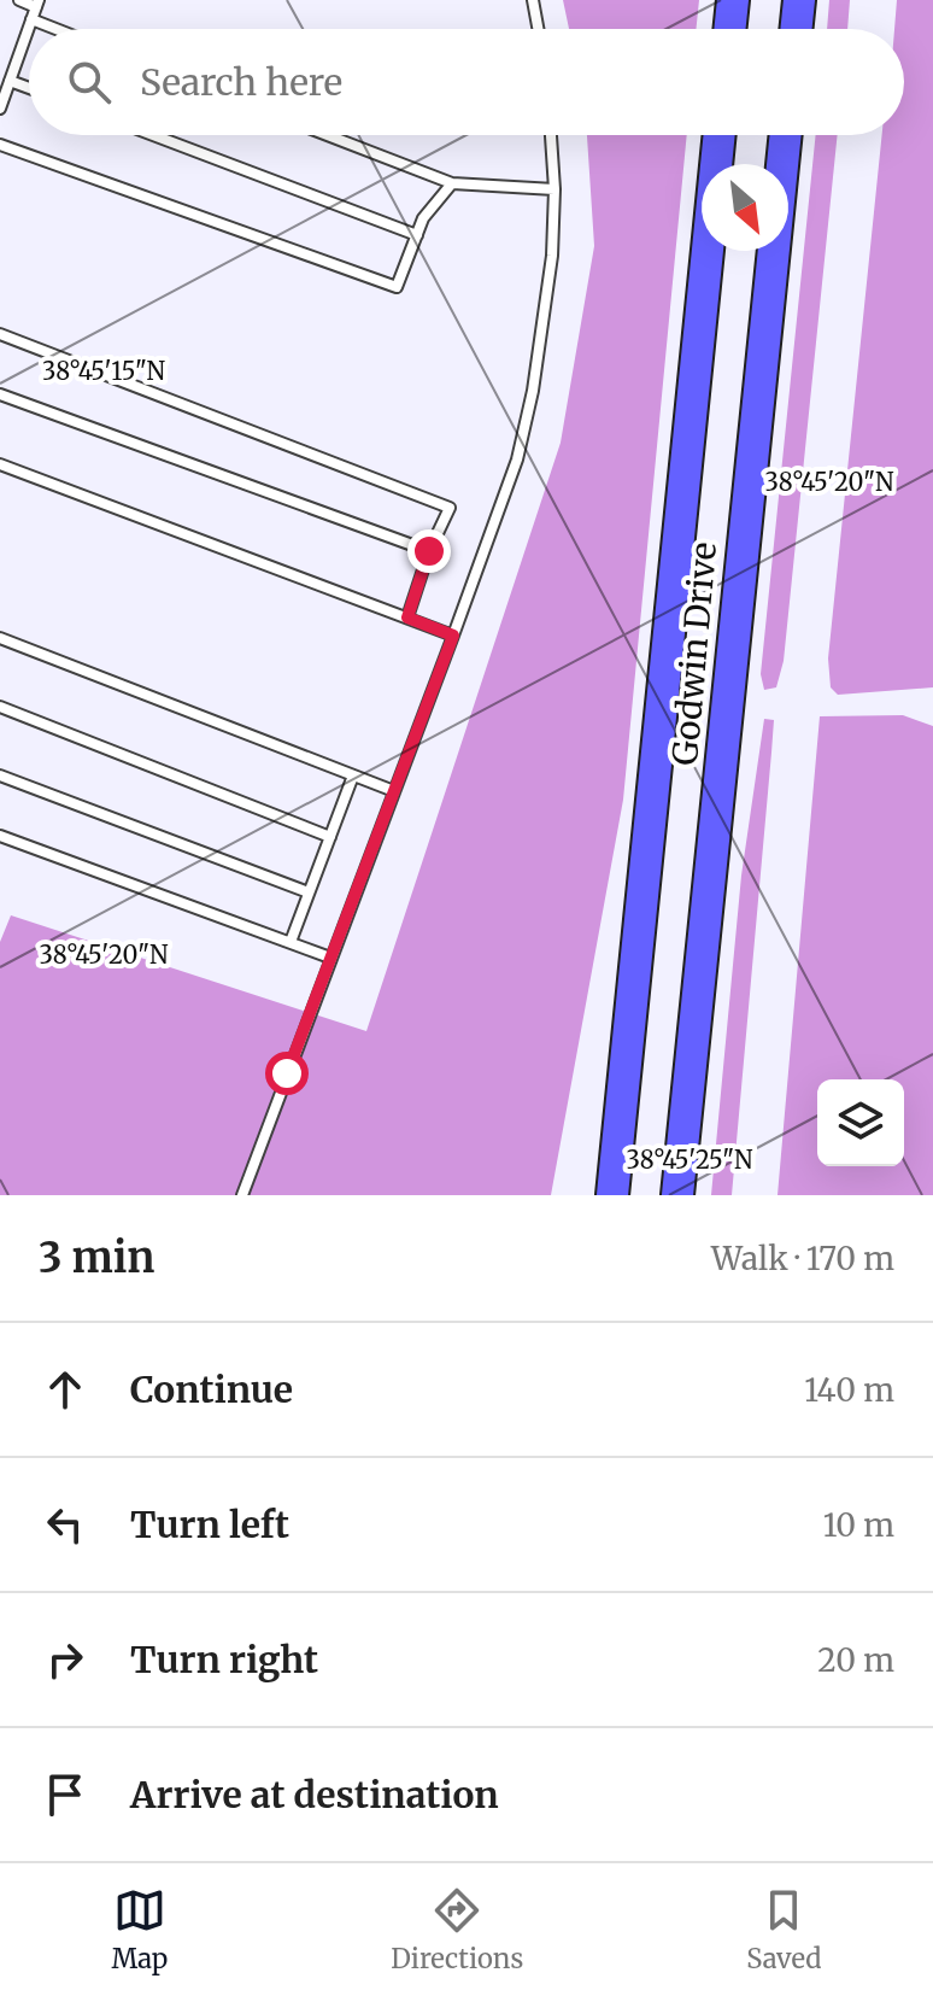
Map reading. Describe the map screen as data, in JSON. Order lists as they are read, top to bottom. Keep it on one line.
{"streets":{"main road":["Godwin Drive"]},"north":"bottom right","page":{"search":"Search here","heading":["3 min","Walk · 170 m"],"list":[["Continue","140 m"],["Turn left","10 m"],["Turn right","20 m"],"Arrive at destination"],"nav":["Map","Directions","Saved"]},"coordinates":["38°45'15\"N","38°45'20\"N","38°45'25\"N"]}
